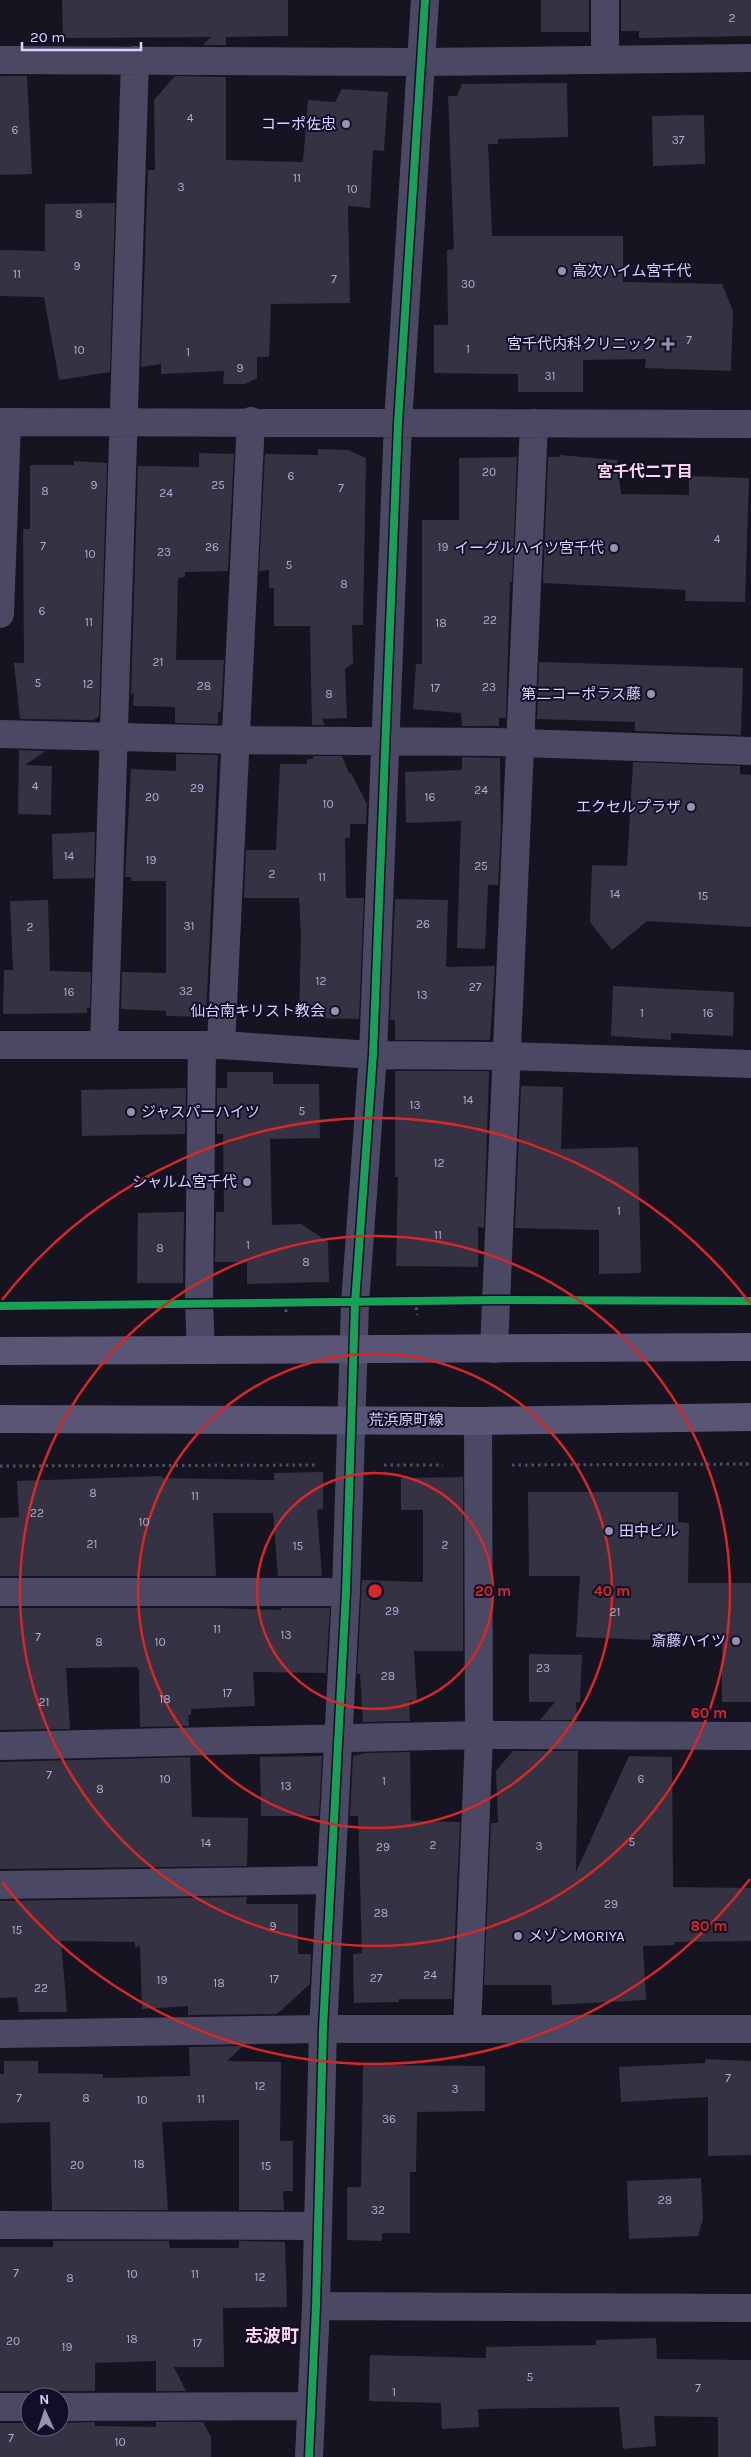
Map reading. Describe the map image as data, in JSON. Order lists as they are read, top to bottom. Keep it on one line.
{"streets":{"main road":["荒浜原町線"]},"districts":["宮千代二丁目","志波町"],"places":{"other":["コーポ佐忠","高次ハイム宮千代","イーグルハイツ宮千代","第二コーポラス藤","エクセルプラザ","仙台南キリスト教会","ジャスパーハイツ","シャルム宮千代","田中ビル","斎藤ハイツ","メゾンMORIYA"],"health":["宮千代内科クリニック"]},"house_numbers":["2","4","6","37","11","3","10","8","9","11","7","30","7","1","10","1","9","31","20","6","9","25","7","8","24","4","7","26","19","23","10","5","8","6","22","11","18","21","5","12","28","23","17","8","4","29","24","20","16","10","14","19","25","2","11","14","15","26","31","2","12","27","32","16","13","1","16","14","13","5","12","1","11","1","8","8","8","11","22","10","21","2","15","29","21","11","13","7","8","10","23","28","17","18","21","7","10","6","1","13","8","5","14","2","3","29","29","28","9","15","24","27","17","19","18","22","7","12","3","7","8","11","10","36","18","20","15","28","32","7","10","11","12","8","18","20","17","19","5","7","1","7","10"],"scale_bar":"20 m","north":"top","rings":["20 m","40 m","60 m","80 m"]}
